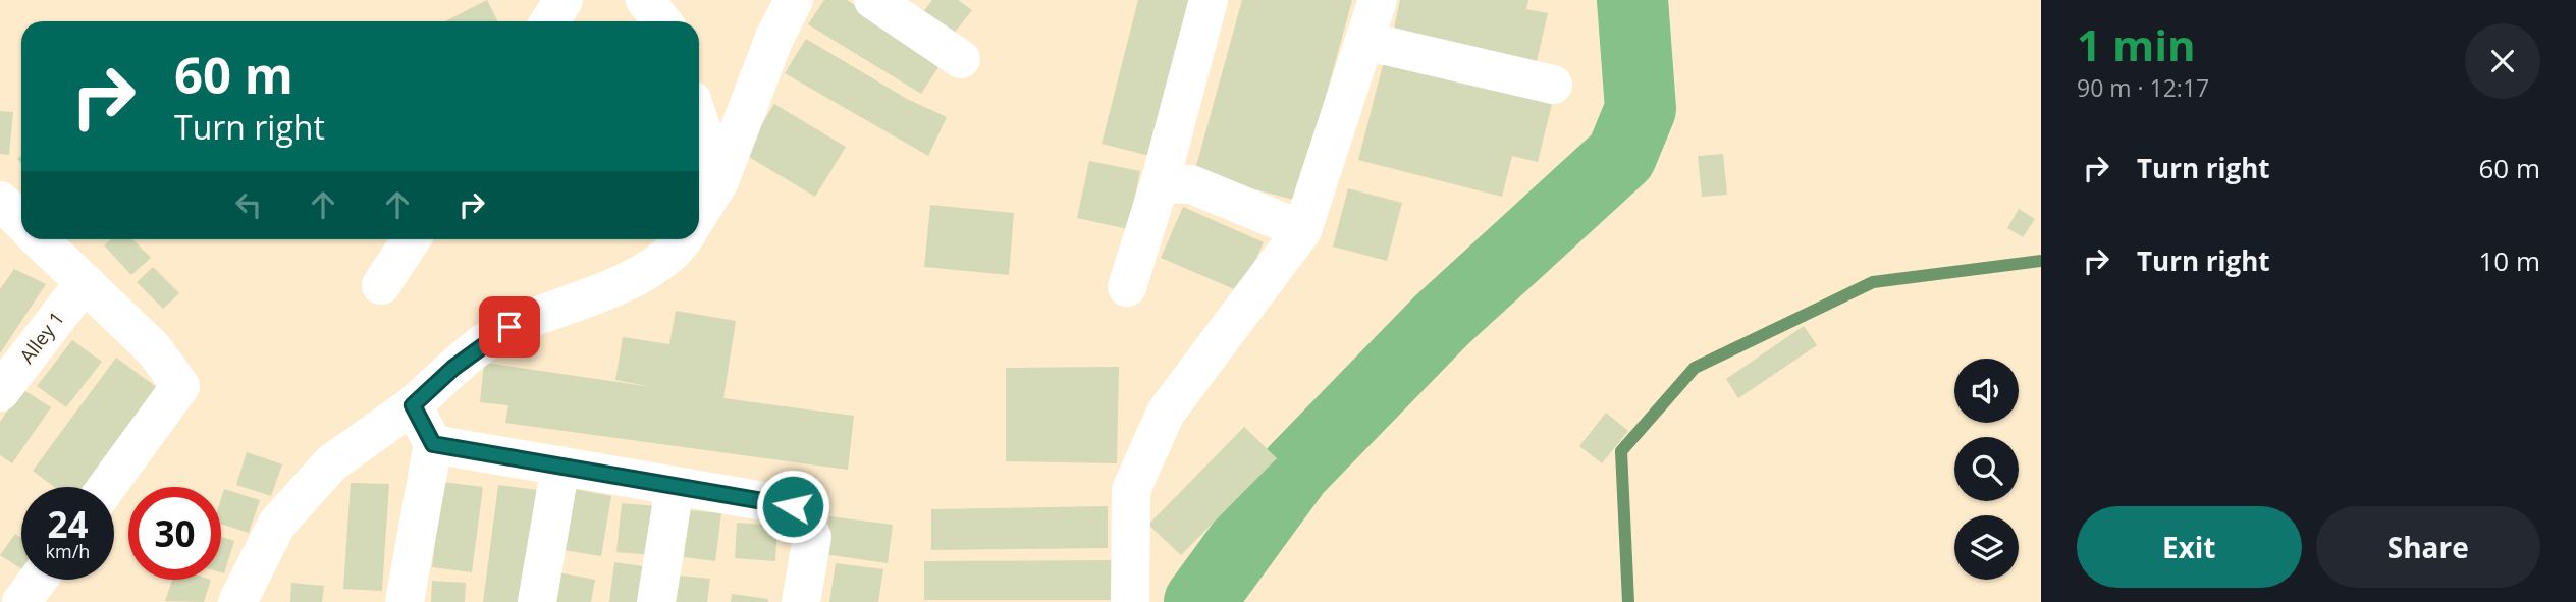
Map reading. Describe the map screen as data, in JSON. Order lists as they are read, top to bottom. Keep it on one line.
{"streets":{"street":["Alley 1"]},"page":{"heading":["1 min","90 m · 12:17"],"turn":["60 m","Turn right"],"list":[{"name":"Turn right","value":"60 m"},{"name":"Turn right","value":"10 m"}],"speed":"24 km/h","limit":"30","buttons":["Exit","Share"]}}
